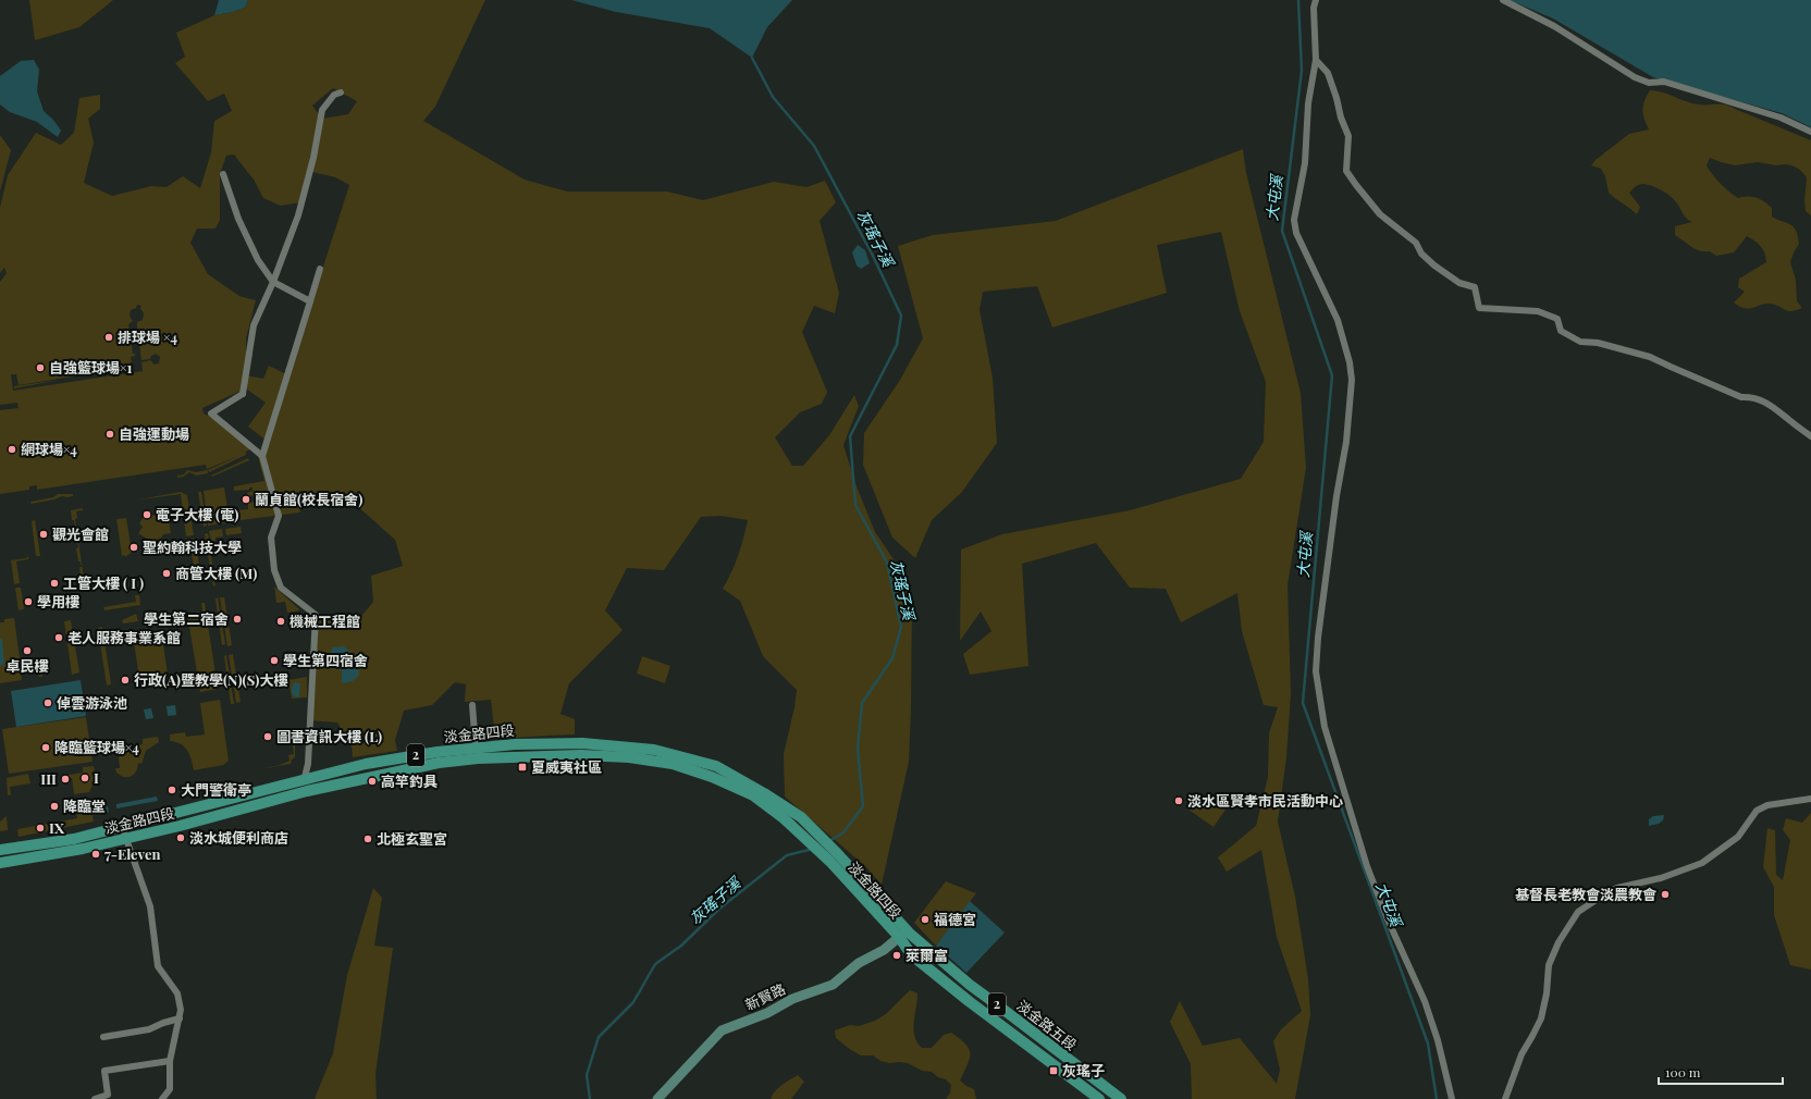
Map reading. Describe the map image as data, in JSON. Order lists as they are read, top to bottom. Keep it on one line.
{"streets":{"main road":["淡金路四段","2","淡金路五段"],"street":["新賢路"]},"crossings":[["淡金路四段","新賢路"],["淡金路四段","淡金路五段"],["新賢路","淡金路五段"]],"water":["大屯溪","灰瑤子溪"],"places":{"other":["排球場 ×4","自強籃球場×1","自強運動場","網球場×4","蘭貞館(校長宿舍)","電子大樓 (電)","觀光會館","聖約翰科技大學","商管大樓 (M)","工管大樓 ( I )","學用樓","學生第二宿舍","機械工程館","老人服務事業系館","卓民樓","學生第四宿舍","行政(A)暨教學(N)(S)大樓","倬雲游泳池","圖書資訊大樓 (L)","降臨籃球場×4","I","III","高竿釣具","大門警衛亭","淡水區賢孝市民活動中心","降臨堂","IX","淡水城便利商店","北極玄聖宮","7-Eleven","基督長老教會淡農教會","福德宮","萊爾富"],"transit":["夏威夷社區","灰瑤子"]},"scale_bar":"100 m"}
